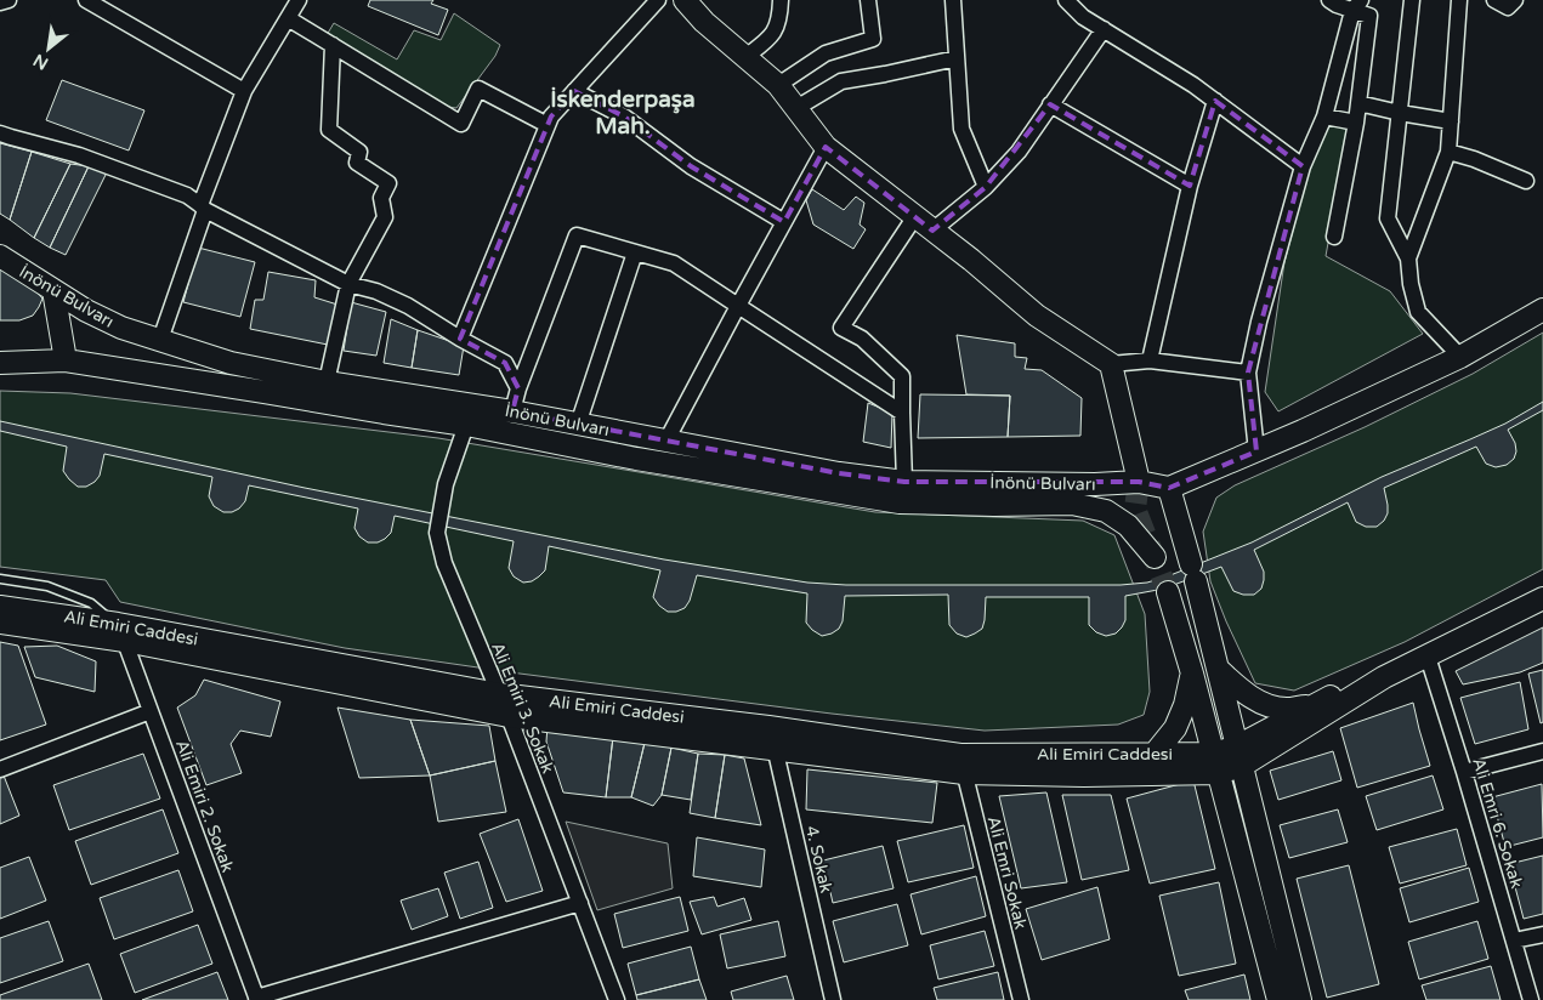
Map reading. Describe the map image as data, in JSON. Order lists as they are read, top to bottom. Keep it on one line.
{"streets":{"main road":["İnönü Bulvarı","Ali Emiri Caddesi"],"street":["Ali Emiri 3. Sokak","Ali Emiri 2. Sokak","Ali Emri 6. Sokak","4. Sokak","Ali Emri Sokak"]},"crossings":[["Ali Emiri Caddesi","Ali Emiri 3. Sokak"],["Ali Emiri Caddesi","Ali Emiri 2. Sokak"],["Ali Emiri Caddesi","4. Sokak"],["Ali Emiri Caddesi","Ali Emri Sokak"]],"districts":["İskenderpaşa Mah."],"north":"bottom left"}
